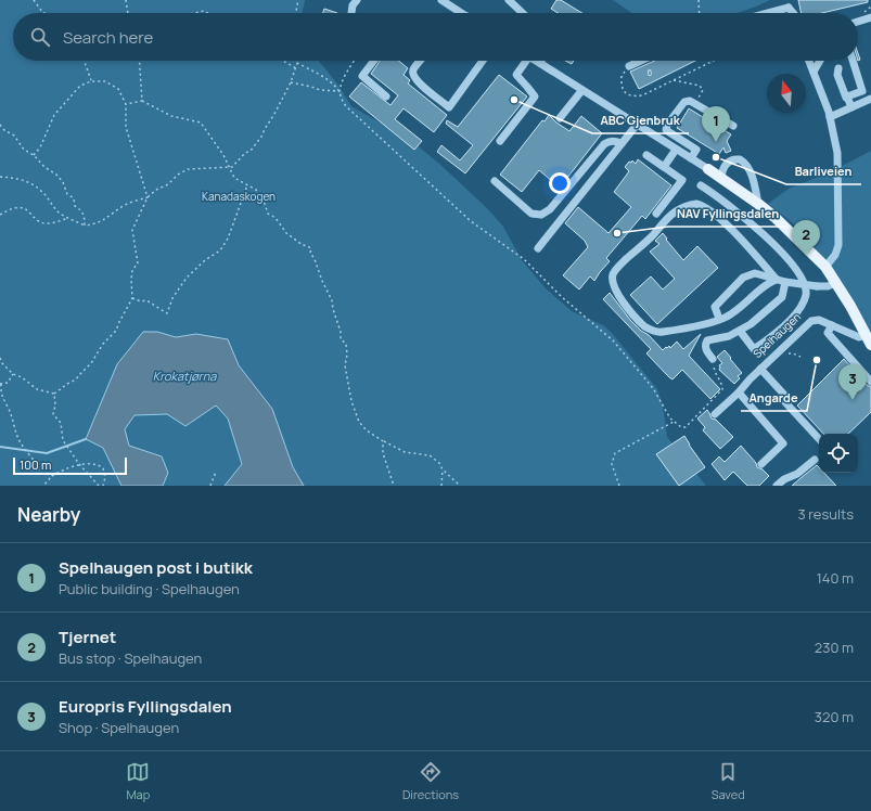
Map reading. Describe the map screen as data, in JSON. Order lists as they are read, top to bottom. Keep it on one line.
{"streets":{"main road":["Spelhaugen"]},"water":["Krokatjørna"],"parks":["Kanadaskogen"],"places":["ABC Gjenbruk","Barliveien","NAV Fyllingsdalen","Angarde"],"house_numbers":["6"],"scale_bar":"100 m","north":"top","page":{"search":"Search here","pins":["1","2","3"],"scale":"100 m","heading":["Nearby","3 results"],"list":[{"mark":"1","name":"Spelhaugen post i butikk","note":"Public building · Spelhaugen","value":"140 m"},{"mark":"2","name":"Tjernet","note":"Bus stop · Spelhaugen","value":"230 m"},{"mark":"3","name":"Europris Fyllingsdalen","note":"Shop · Spelhaugen","value":"320 m"}],"nav":["Map","Directions","Saved"]}}
